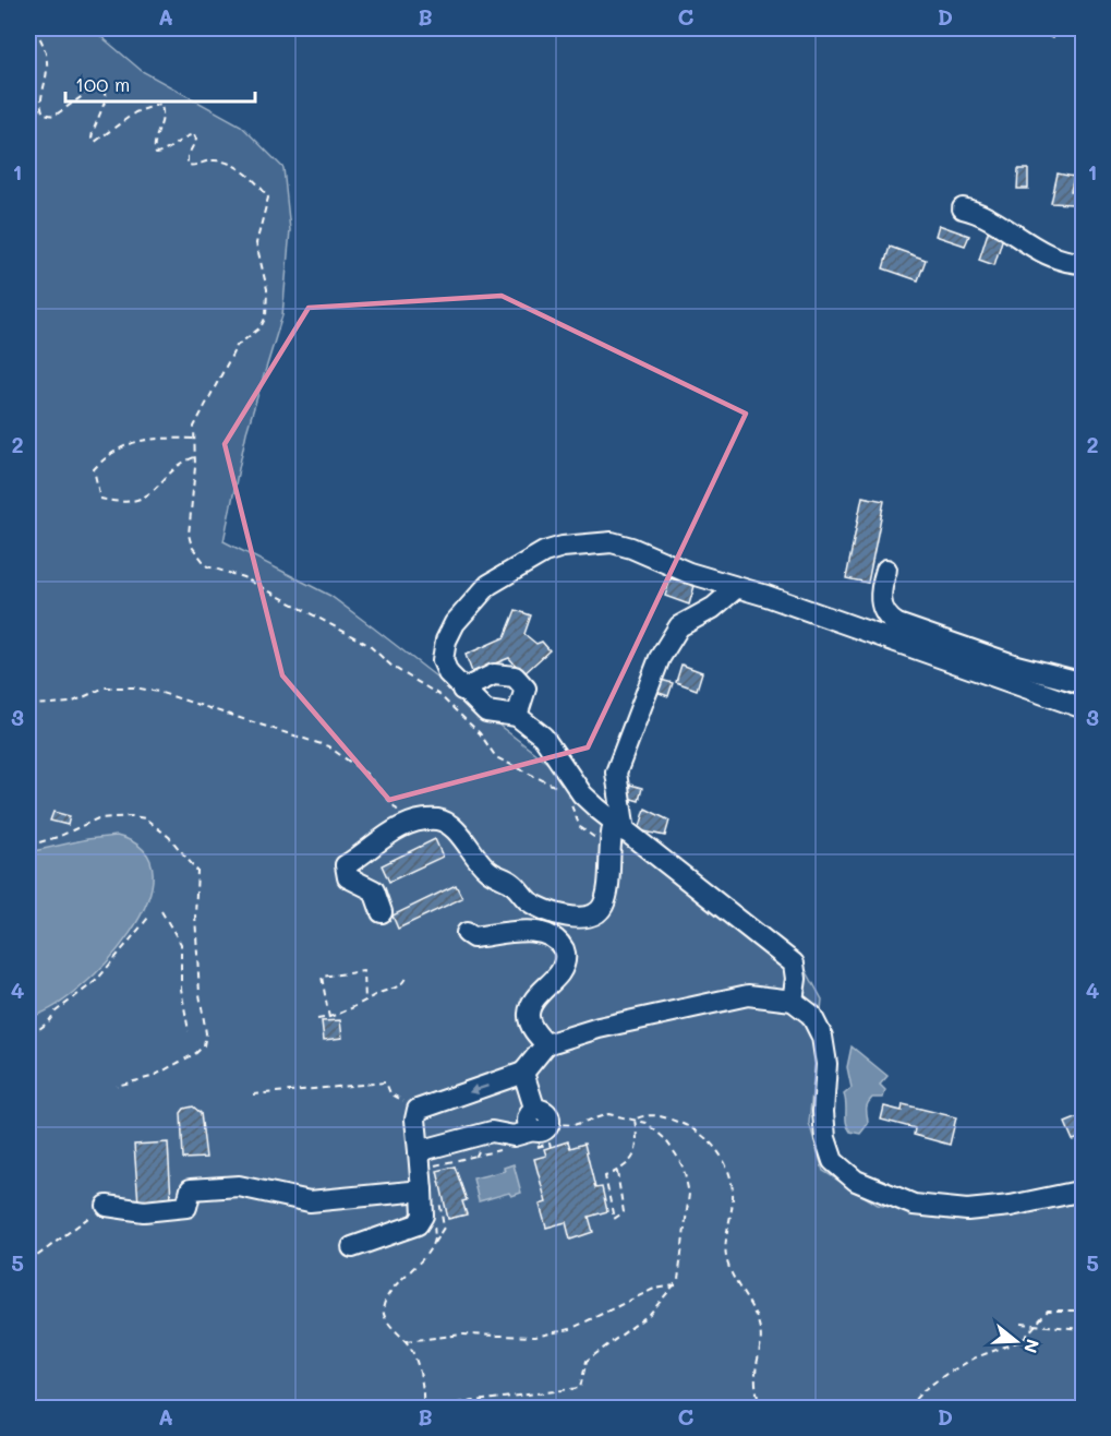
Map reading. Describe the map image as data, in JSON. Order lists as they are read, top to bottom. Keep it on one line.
{"scale_bar":"100 m","north":"right","grid":{"columns":["A","B","C","D"],"rows":["1","2","3","4","5"]}}
